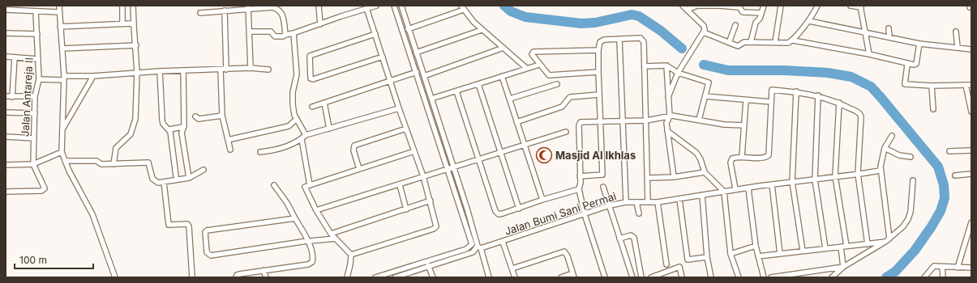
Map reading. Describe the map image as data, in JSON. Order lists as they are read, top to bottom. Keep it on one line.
{"streets":{"street":["Jalan Antareja II","Jalan Bumi Sani Permai"]},"places":{"mosque":["Masjid Al Ikhlas"]},"scale_bar":"100 m"}
